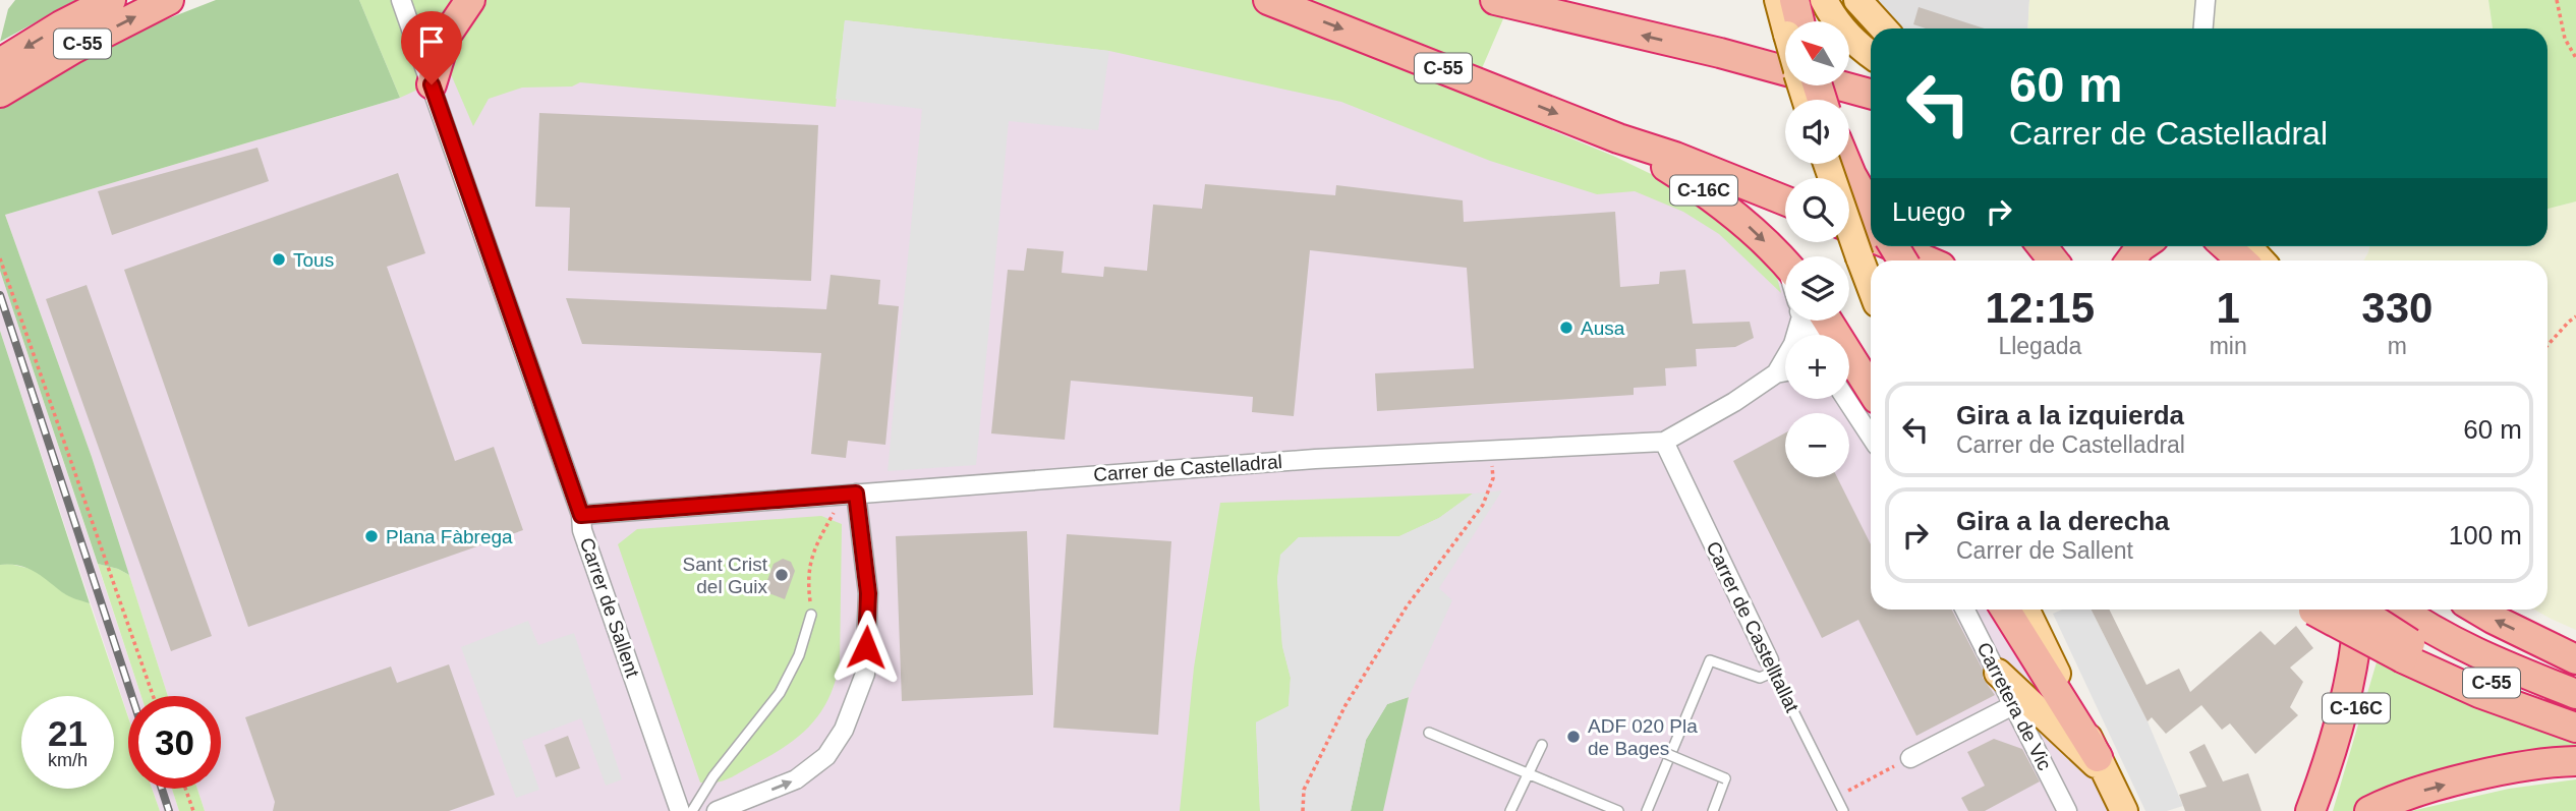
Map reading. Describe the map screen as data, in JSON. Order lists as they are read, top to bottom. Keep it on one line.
{"streets":{"highway":["C-55","C-16C"],"street":["Carrer de Castelladral","Carrer de Sallent","Carrer de Castelltallat","Carretera de Vic"]},"crossings":[["C-55","C-16C"],["Carrer de Castelladral","Carrer de Sallent"],["Carrer de Castelladral","Carrer de Castelltallat"]],"places":["Tous","Ausa","Plana Fàbrega","Sant Crist del Guix","ADF 020 Pla de Bages"],"north":"top left","page":{"map_buttons":["+","−"],"turn":["60 m","Carrer de Castelladral"],"then":"Luego","eta":["12:15","Llegada","1","min","330","m"],"list":[{"name":"Gira a la izquierda","note":"Carrer de Castelladral","value":"60 m"},{"name":"Gira a la derecha","note":"Carrer de Sallent","value":"100 m"}],"speed":"21 km/h","limit":"30"}}
